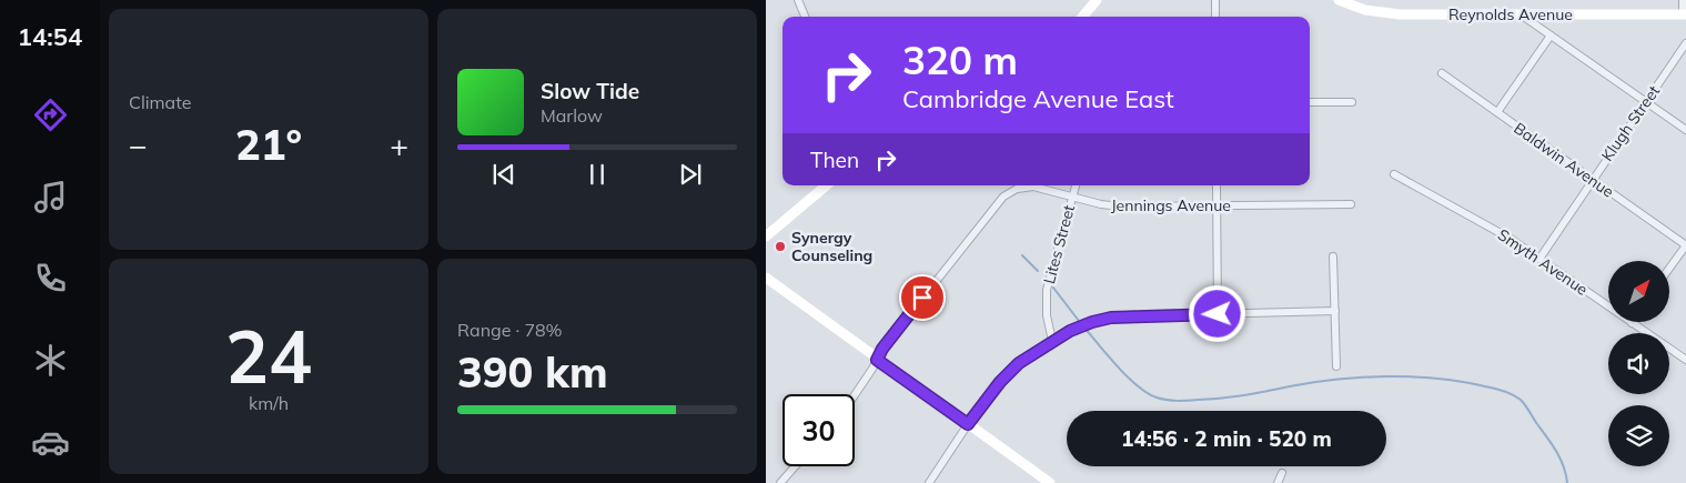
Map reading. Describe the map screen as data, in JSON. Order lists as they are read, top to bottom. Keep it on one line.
{"streets":{"main road":["Reynolds Avenue"],"street":["Klugh Street","Baldwin Avenue","Jennings Avenue","Lites Street","Smyth Avenue"]},"crossings":[["Klugh Street","Baldwin Avenue"],["Klugh Street","Smyth Avenue"],["Jennings Avenue","Lites Street"]],"places":["Synergy Counseling"],"north":"top right","page":{"tabs":"14:54","tile":["Climate",["24","km/h"],["Range · 78%","390 km"]],"turn":["320 m","Cambridge Avenue East"],"song":["Slow Tide","Marlow"],"heat":["−","21°","+"],"then":"Then","limit":"30","trip":"14:56 · 2 min · 520 m"}}
